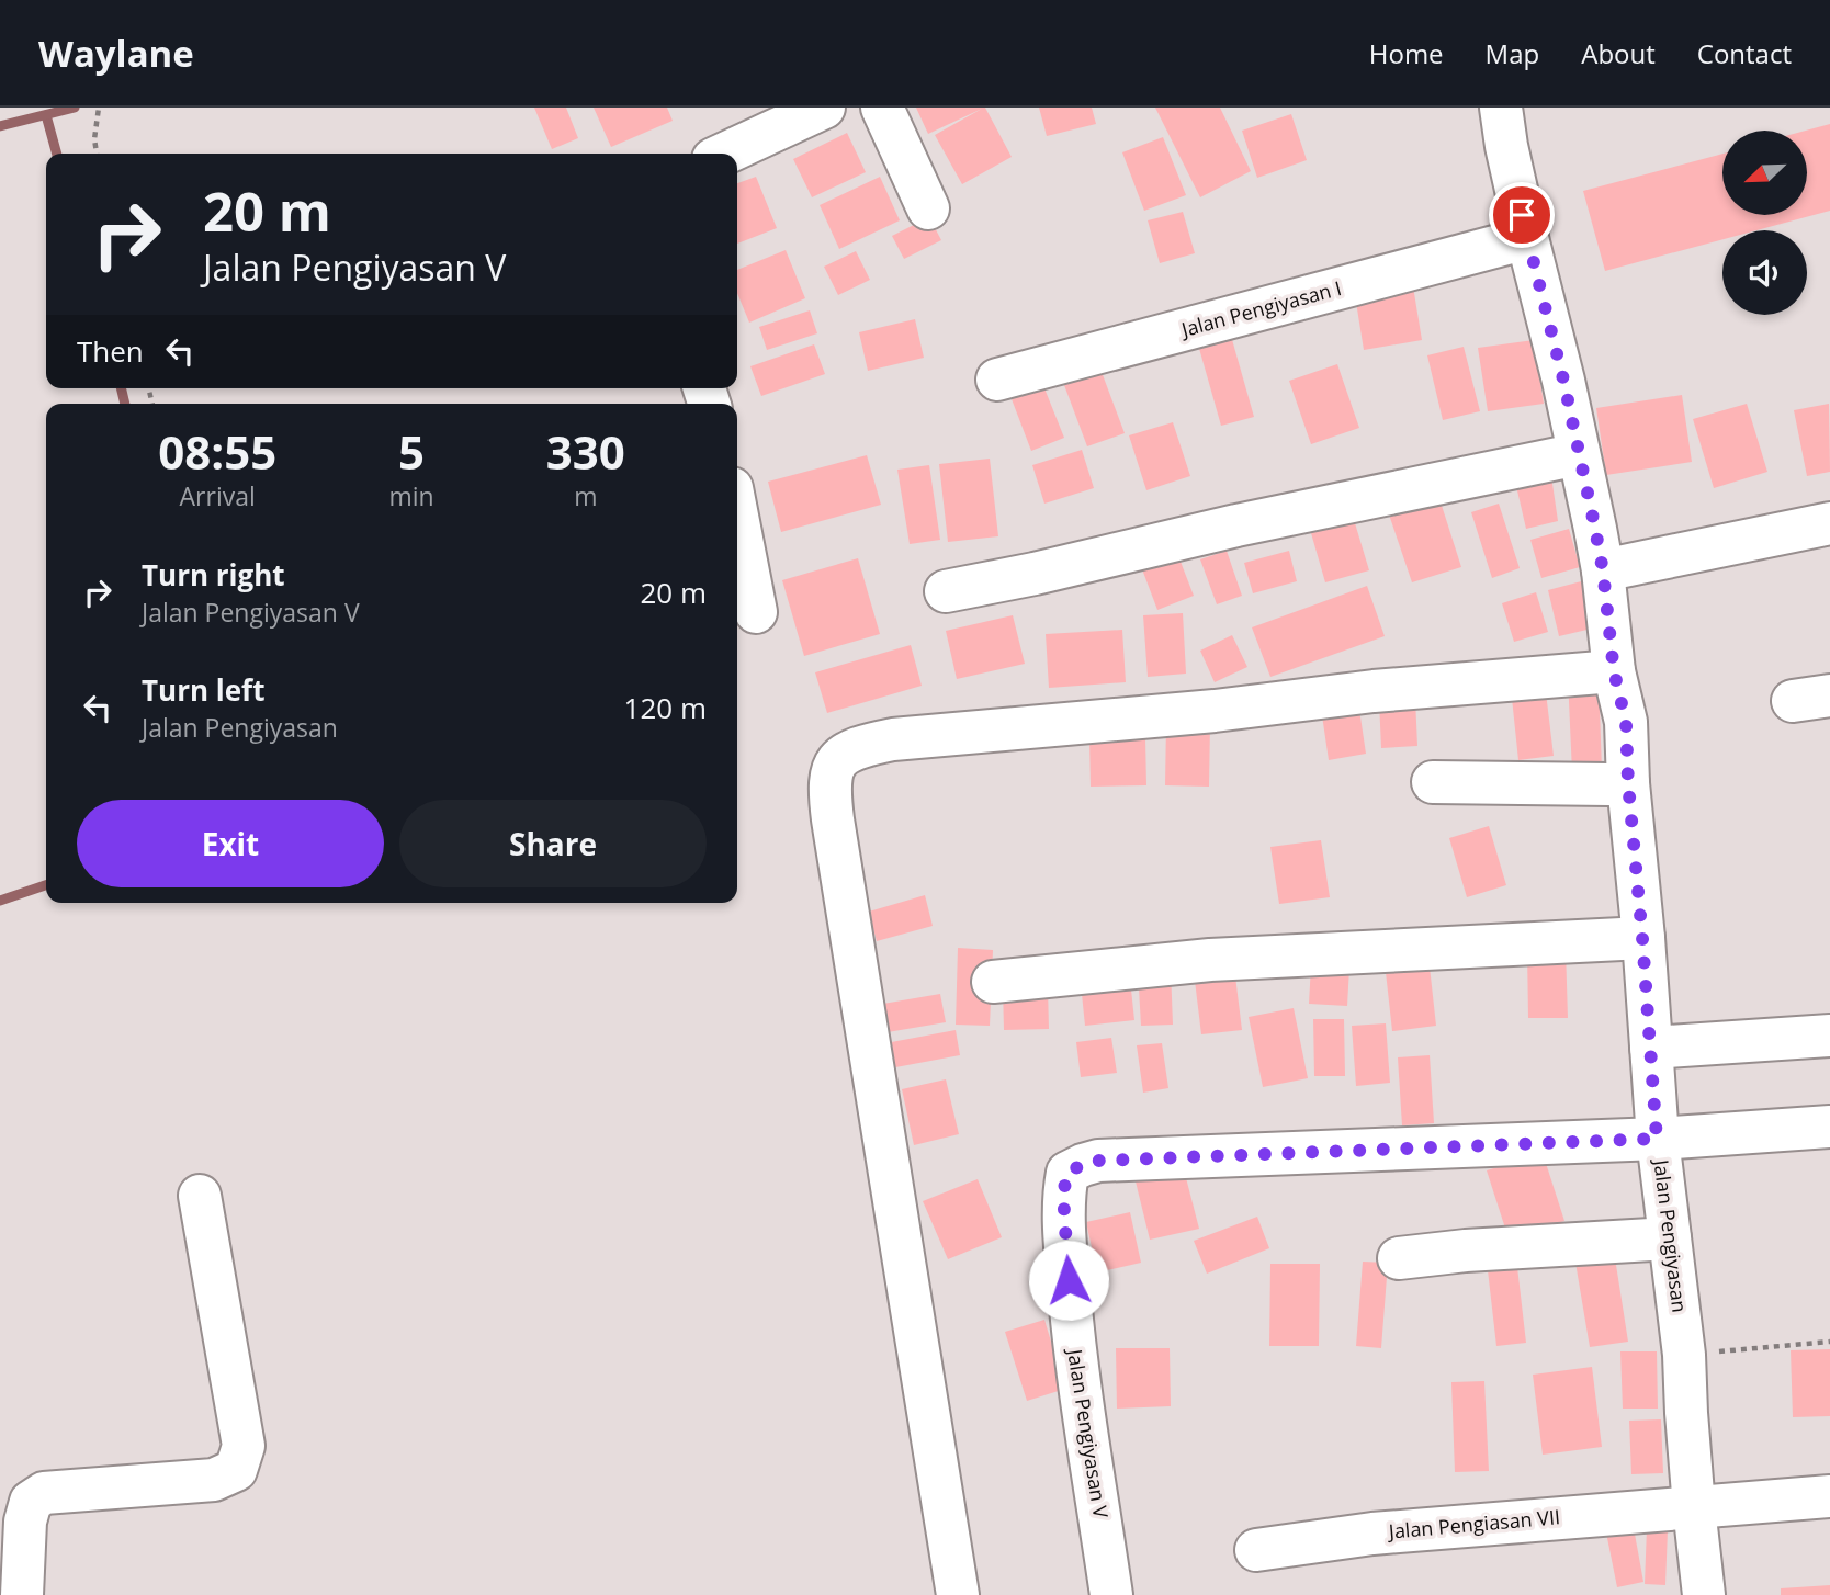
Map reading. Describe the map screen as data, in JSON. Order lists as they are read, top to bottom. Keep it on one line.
{"streets":{"street":["Jalan Pengiyasan I","Jalan Pengiyasan","Jalan Pengiyasan V","Jalan Pengiasan VII"]},"crossings":[["Jalan Pengiyasan I","Jalan Pengiyasan"],["Jalan Pengiyasan","Jalan Pengiyasan V"],["Jalan Pengiyasan","Jalan Pengiasan VII"]],"north":"bottom left","page":{"header":"Waylane","nav":["Home","Map","About","Contact"],"turn":["20 m","Jalan Pengiyasan V"],"then":"Then","eta":["08:55","Arrival","5","min","330","m"],"list":[{"name":"Turn right","note":"Jalan Pengiyasan V","value":"20 m"},{"name":"Turn left","note":"Jalan Pengiyasan","value":"120 m"}],"buttons":["Exit","Share"]}}
